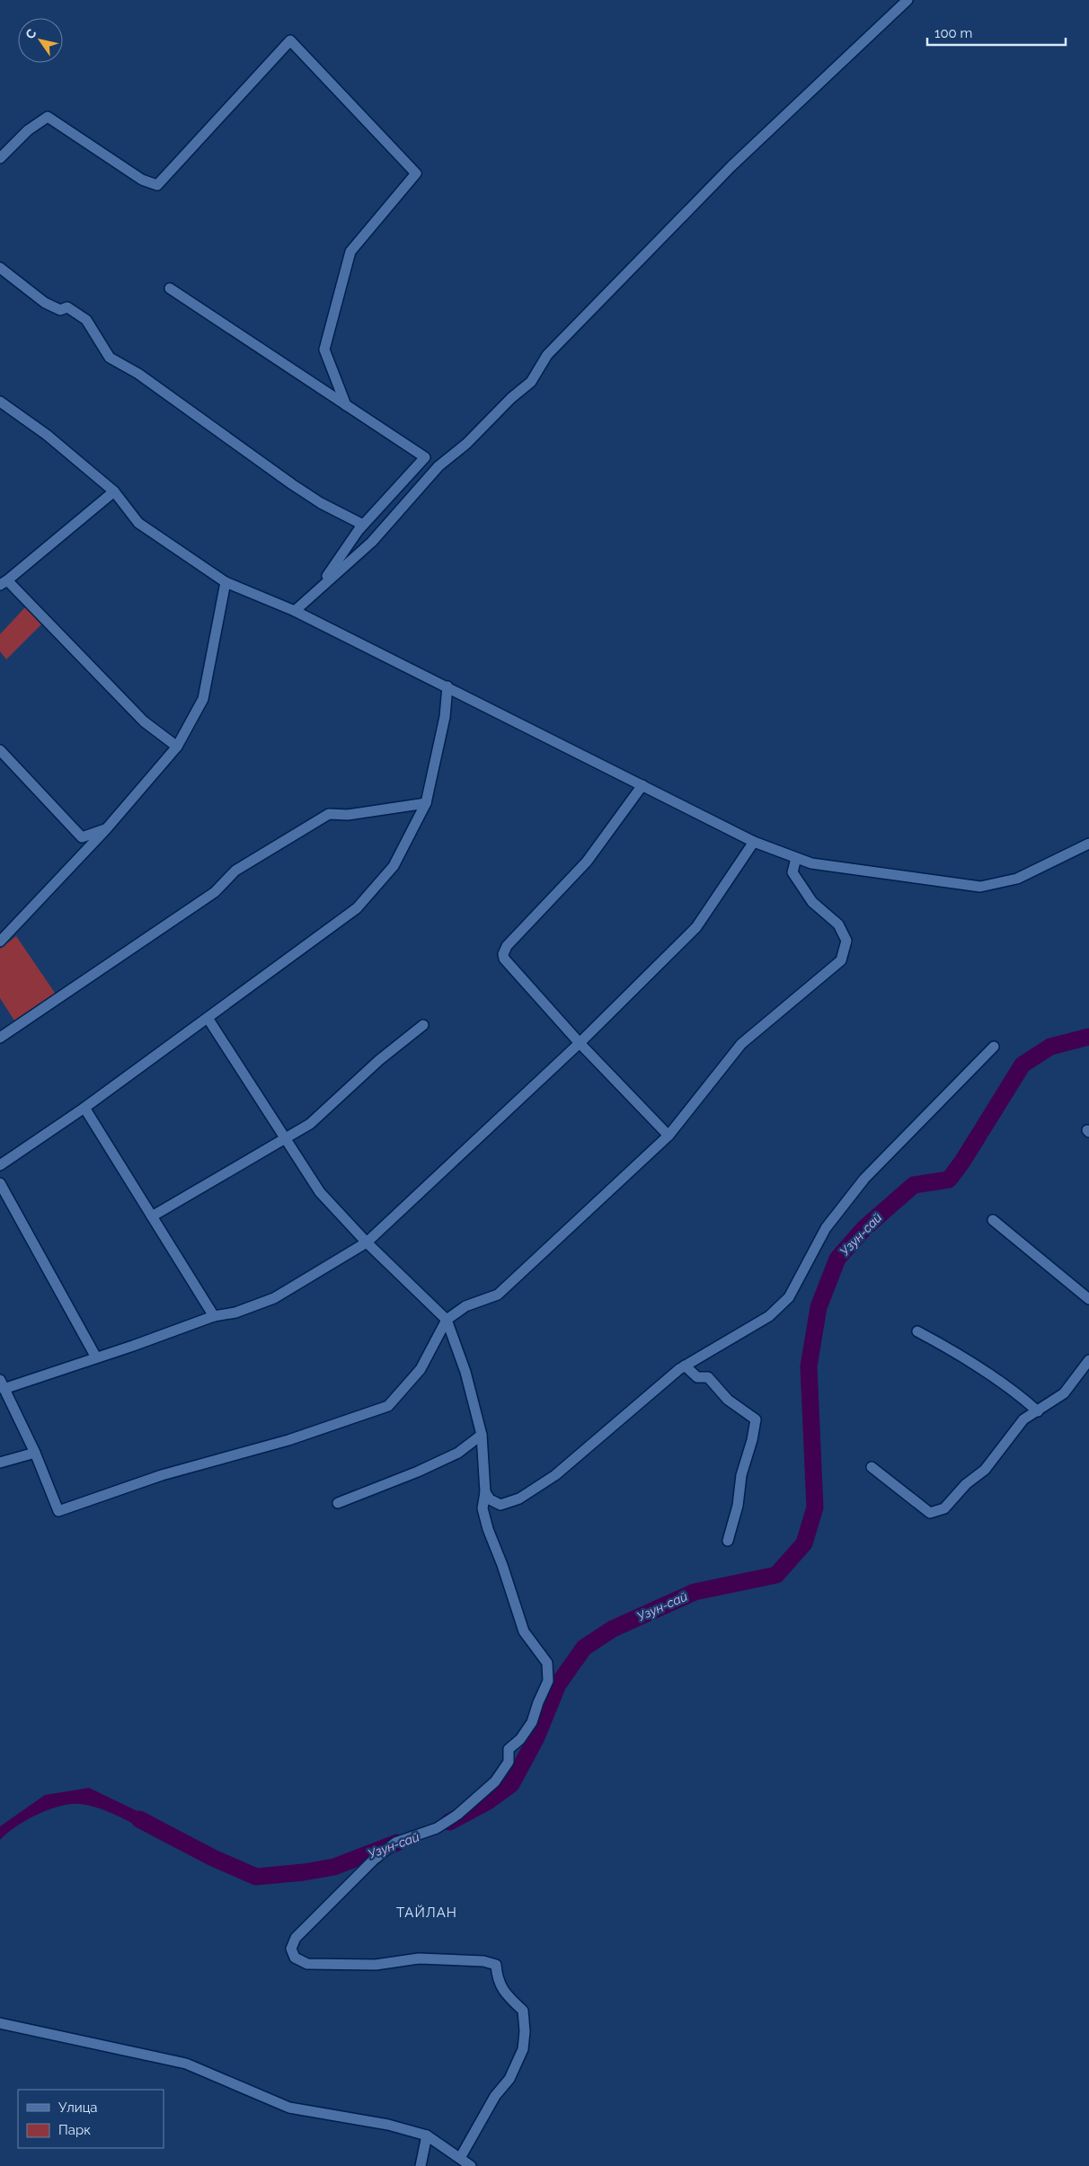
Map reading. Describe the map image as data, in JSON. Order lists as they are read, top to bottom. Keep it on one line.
{"districts":["ТАЙЛАН"],"water":["Узун-сай"],"legend":["Улица","Парк"],"scale_bar":"100 m","north":"top left"}
